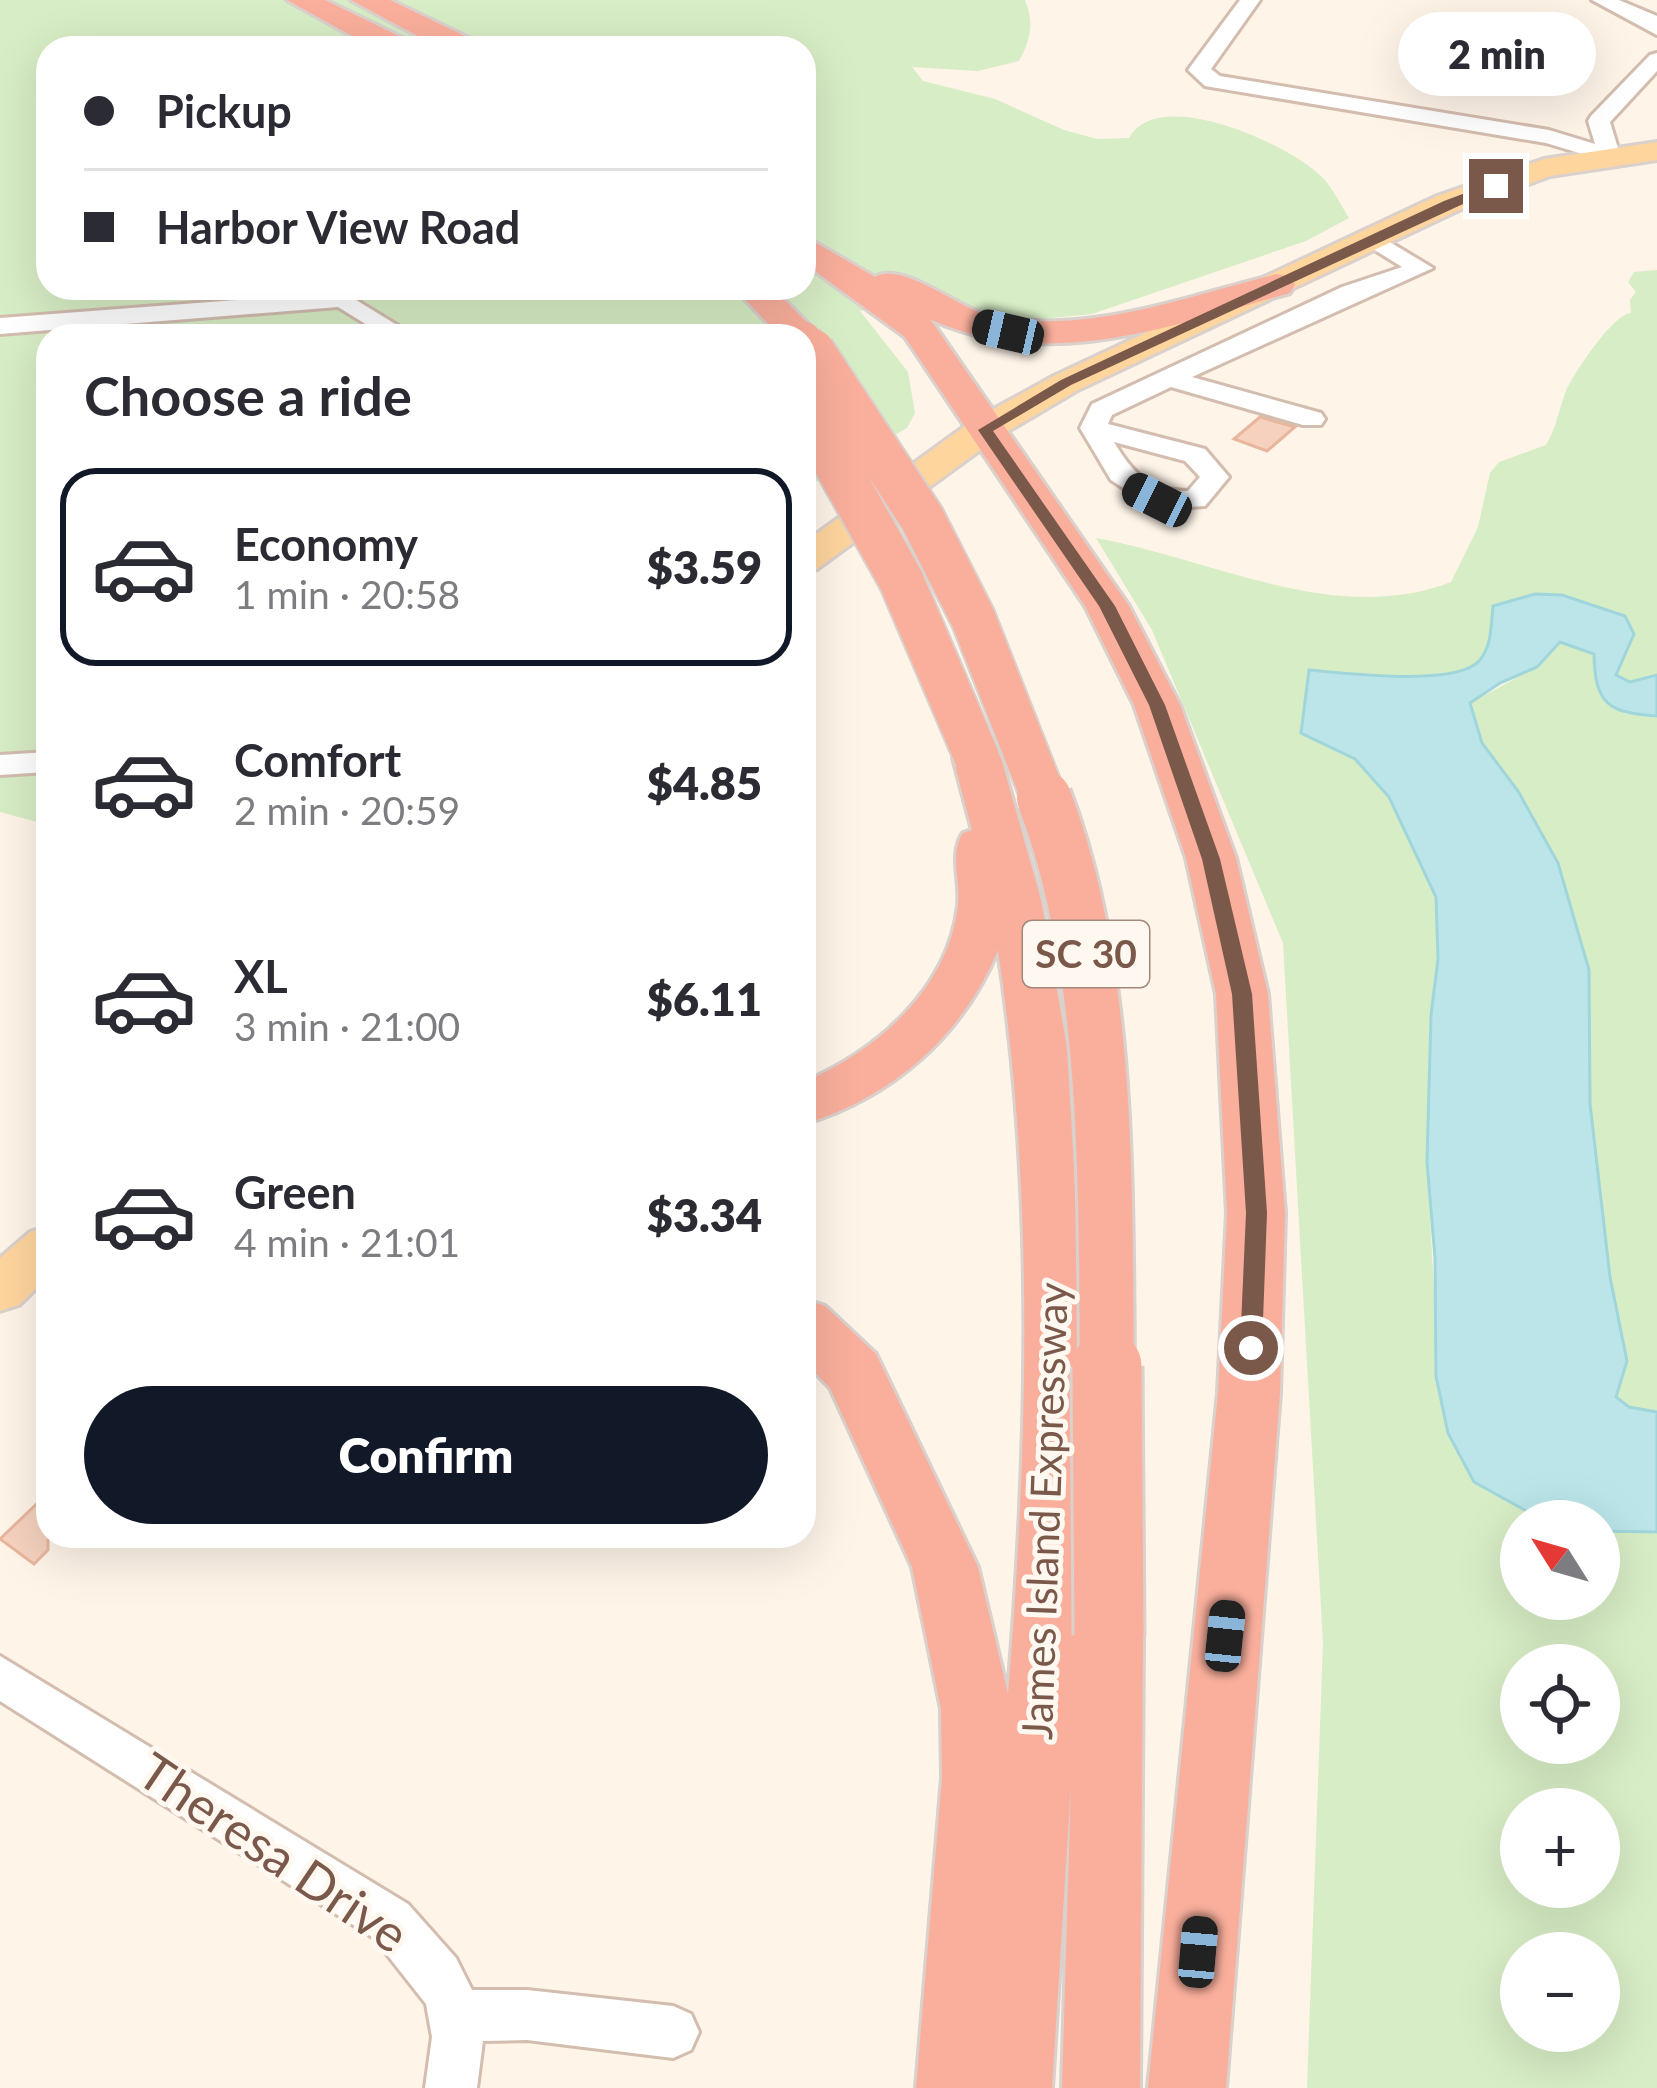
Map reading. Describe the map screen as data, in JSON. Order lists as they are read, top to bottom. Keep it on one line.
{"streets":{"highway":["SC 30","James Island Expressway"],"street":["Theresa Drive"]},"crossings":[["SC 30","James Island Expressway"]],"north":"top left","page":{"bubble":"2 min","banner":["Pickup","Harbor View Road"],"heading":"Choose a ride","list":[{"name":"Economy","note":"1 min · 20:58","value":"$3.59"},{"name":"Comfort","note":"2 min · 20:59","value":"$4.85"},{"name":"XL","note":"3 min · 21:00","value":"$6.11"},{"name":"Green","note":"4 min · 21:01","value":"$3.34"}],"buttons":"Confirm","map_buttons":["+","−"]}}
